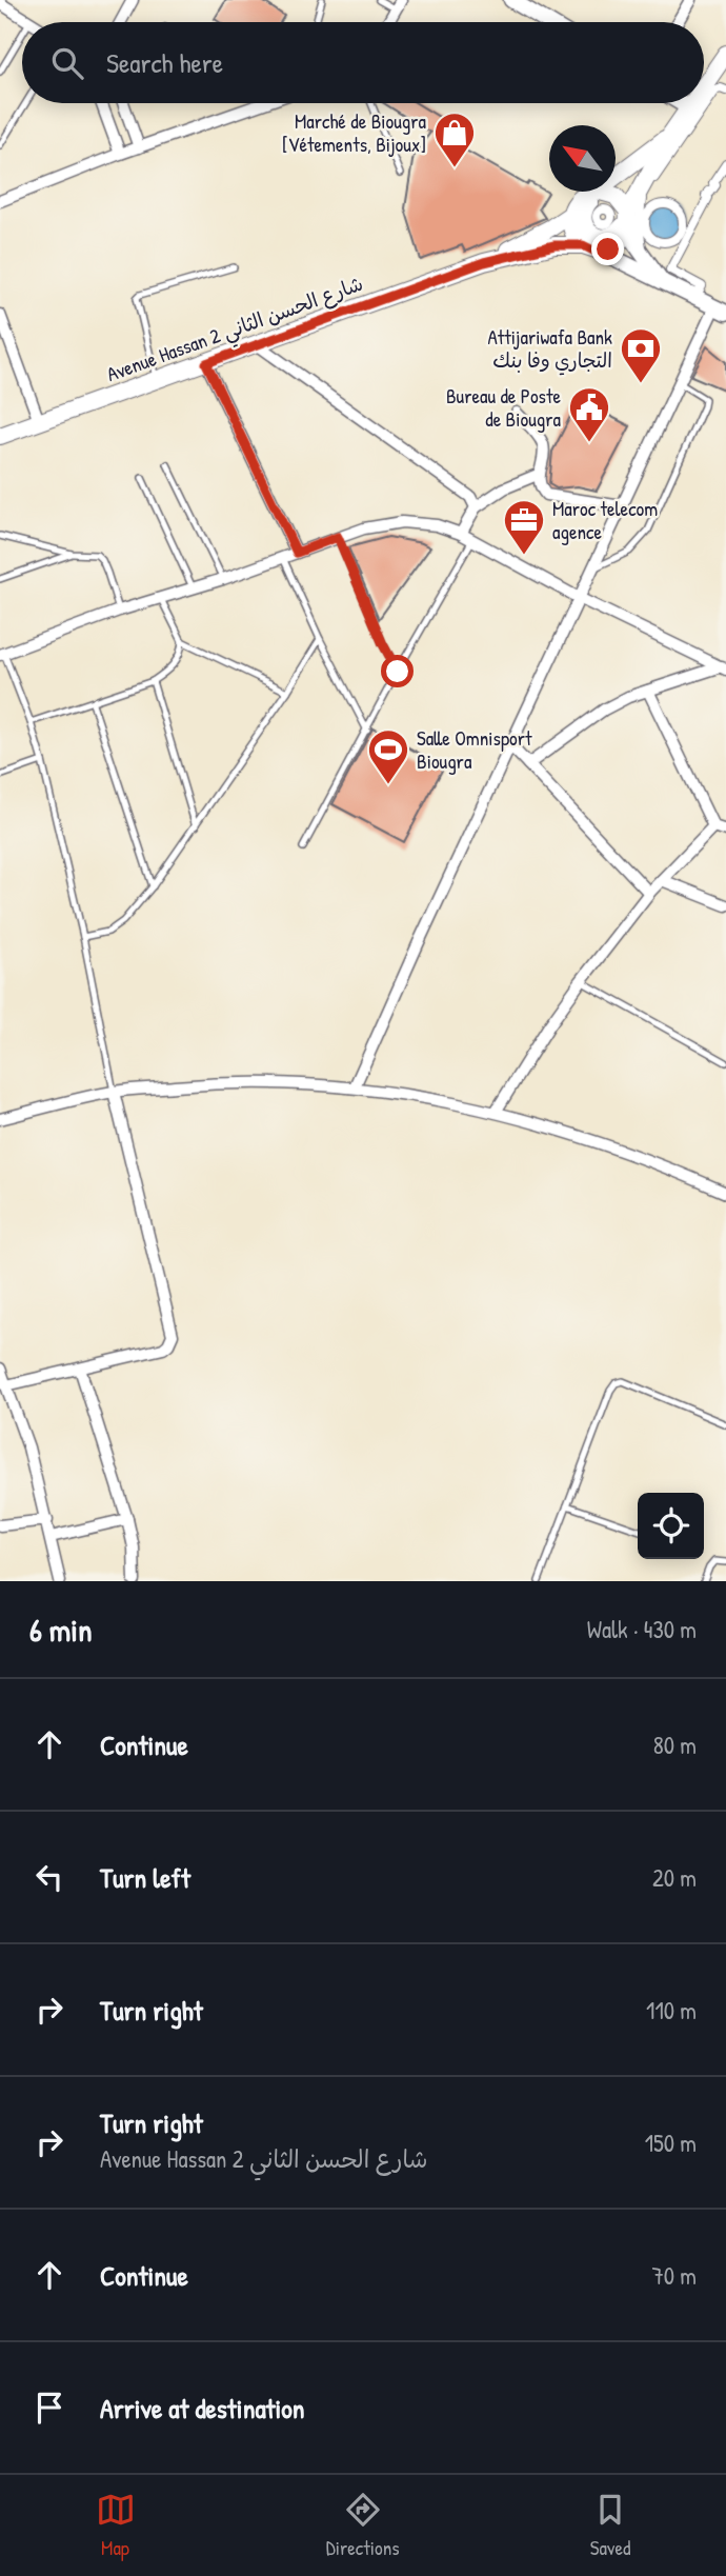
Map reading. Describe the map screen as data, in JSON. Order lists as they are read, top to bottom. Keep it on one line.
{"streets":{"main road":["Avenue Hassan 2 شارع الحسن الثاني"]},"places":{"shop":["Marché de Biougra [Vétements, Bijoux]"],"bank":["Attijariwafa Bank التجاري وفا بنك"],"public building":["Bureau de Poste de Biougra"],"office":["Maroc telecom agence"],"sports":["Salle Omnisport Biougra"]},"north":"top left","page":{"search":"Search here","heading":["6 min","Walk · 430 m"],"list":[["Continue","80 m"],["Turn left","20 m"],["Turn right","110 m"],["Turn right","Avenue Hassan 2 شارع الحسن الثاني","150 m"],["Continue","70 m"],"Arrive at destination"],"nav":["Map","Directions","Saved"]}}
